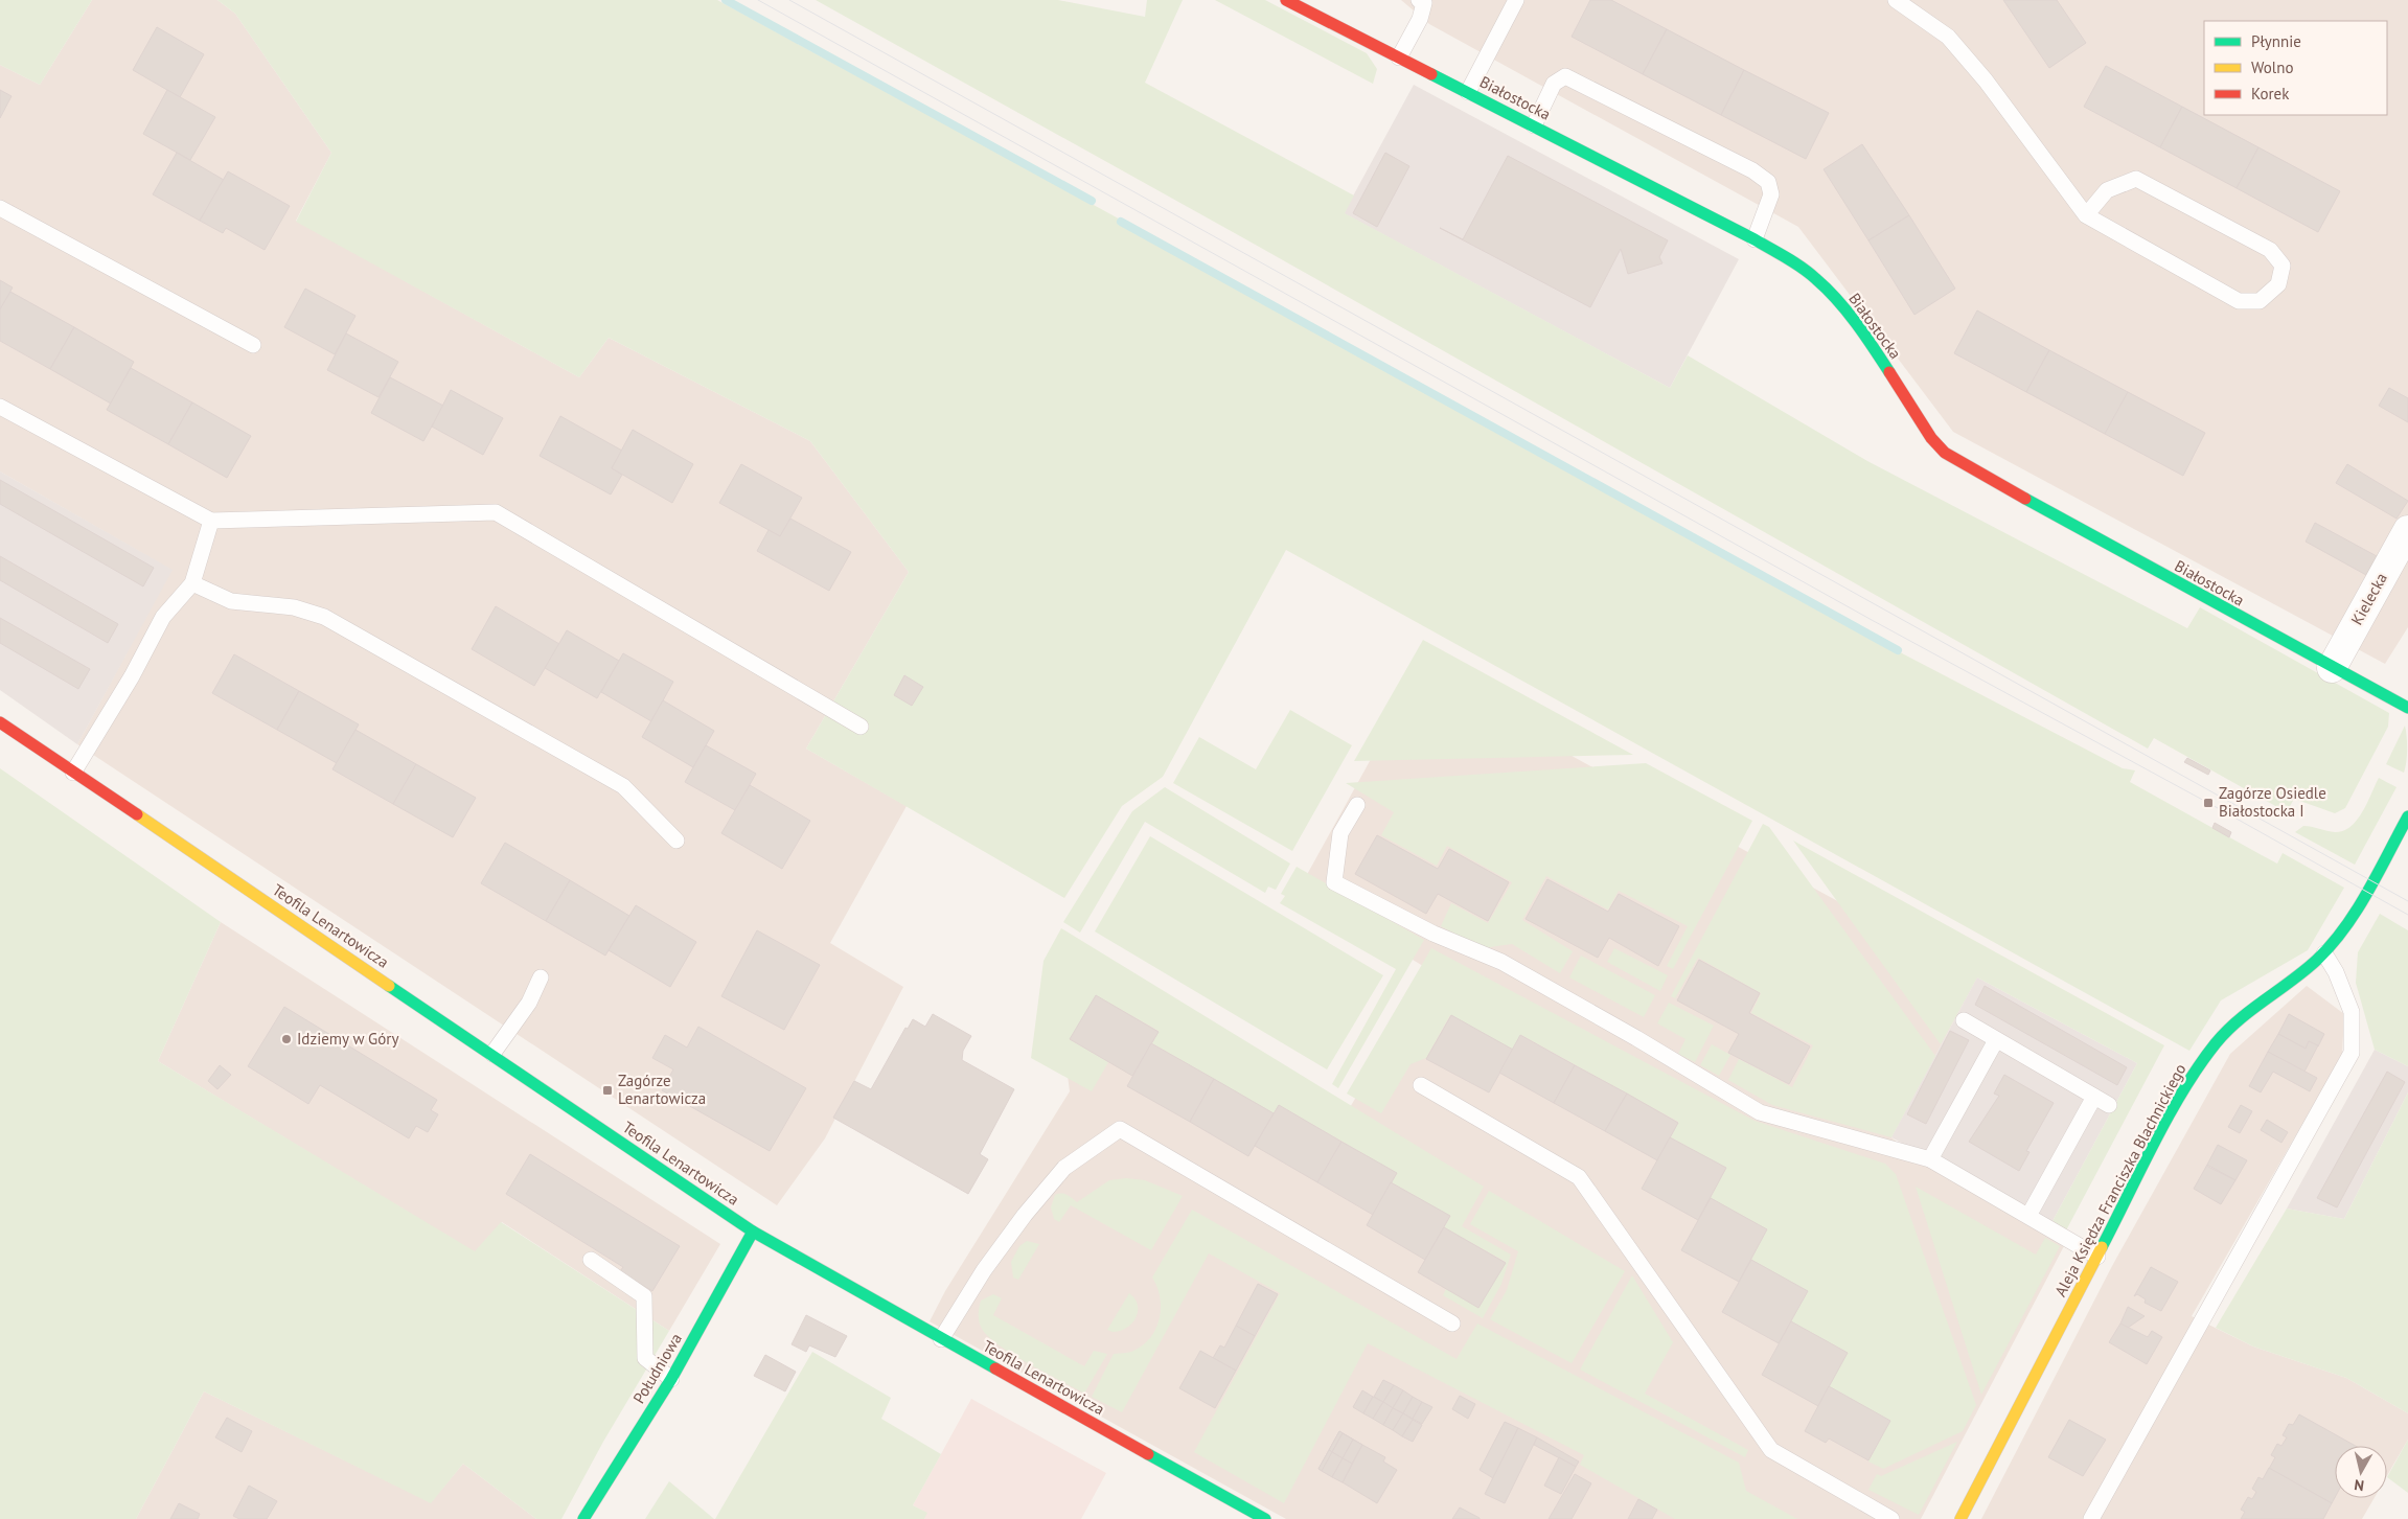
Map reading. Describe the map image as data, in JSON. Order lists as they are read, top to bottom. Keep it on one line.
{"streets":{"street":["Białostocka","Kielecka","Teofila Lenartowicza","Aleja Księdza Franciszka Blachnickiego","Południowa"]},"crossings":[["Białostocka","Kielecka"],["Teofila Lenartowicza","Południowa"]],"places":{"transit":["Zagórze Osiedle Białostocka I","Zagórze Lenartowicza"],"other":["Idziemy w Góry"]},"legend":["Płynnie","Wolno","Korek"],"north":"bottom"}
